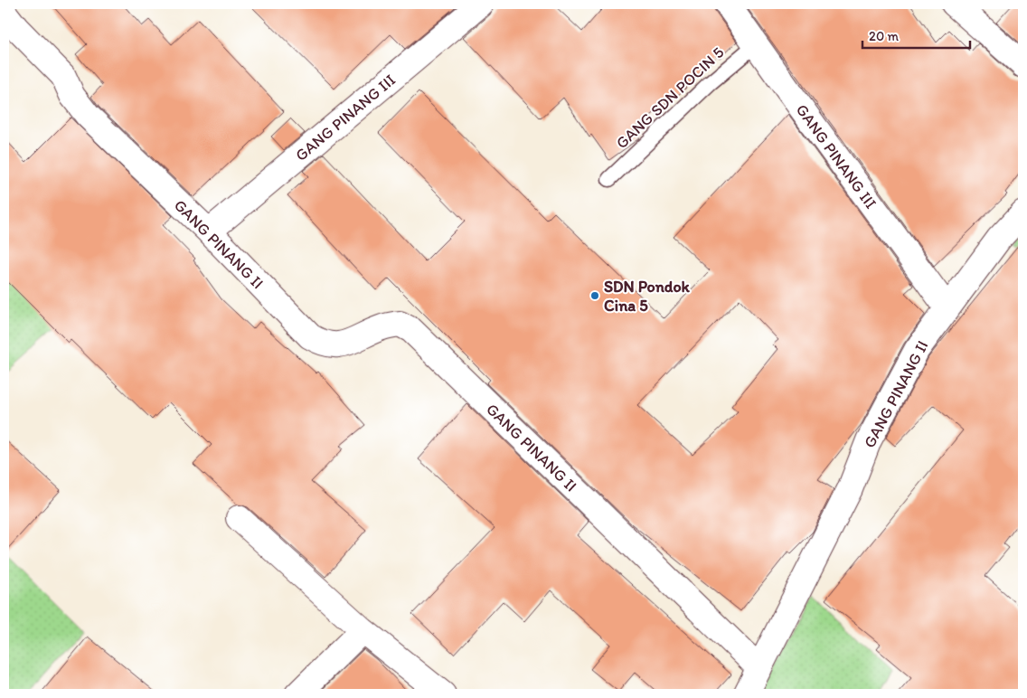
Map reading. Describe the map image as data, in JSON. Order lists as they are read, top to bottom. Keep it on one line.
{"streets":{"street":["GANG PINANG III","GANG PINANG II"],"lane":["GANG SDN POCIN 5"]},"crossings":[["GANG SDN POCIN 5","GANG PINANG III"],["GANG PINANG III","GANG PINANG II"]],"places":["SDN Pondok Cina 5"],"scale_bar":"20 m"}
